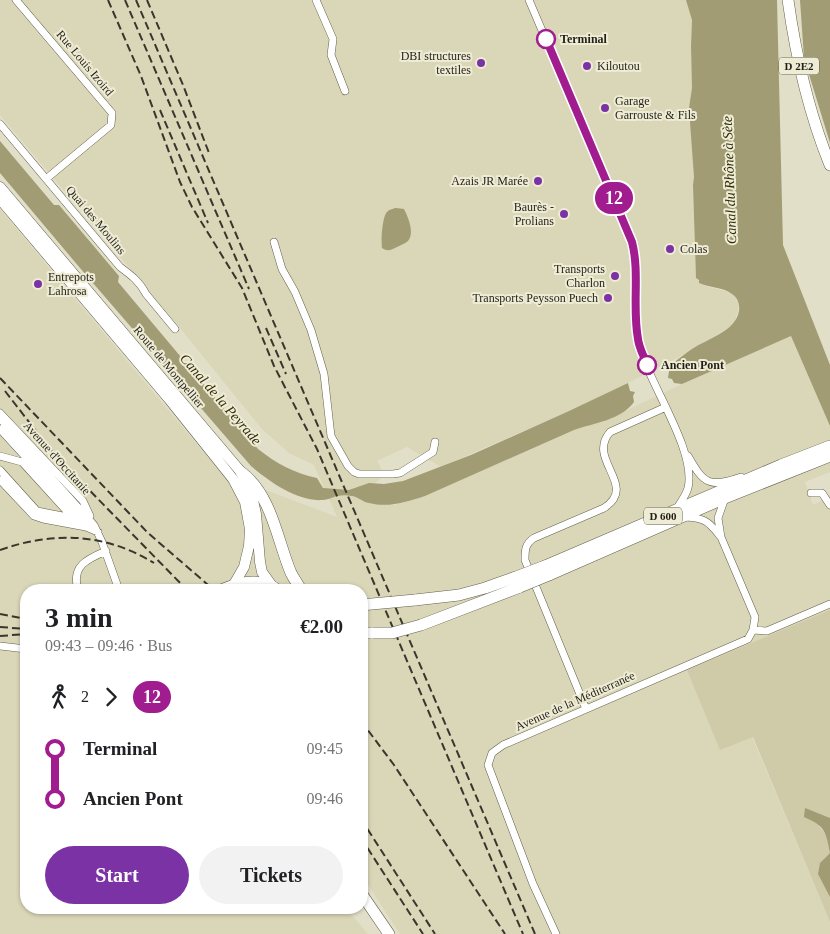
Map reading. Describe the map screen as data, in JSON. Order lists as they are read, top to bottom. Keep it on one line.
{"streets":{"main road":["D 2E2","Route de Montpellier","D 600"],"street":["Rue Louis Izoird","Quai des Moulins","Avenue d'Occitanie","Avenue de la Méditerranée"]},"crossings":[["Rue Louis Izoird","Quai des Moulins"]],"water":["Canal du Rhône à Sète","Canal de la Peyrade"],"places":["Terminal","DBI structures textiles","Kiloutou","Garage Garrouste & Fils","Azais JR Marée","Baurès - Prolians","Colas","Transports Charlon","Entrepots Lahrosa","Transports Peysson Puech","Ancien Pont"],"lines":["bus line 12"],"page":{"on_map":"12","heading":["3 min","09:43 – 09:46 · Bus","€2.00"],"legs":["2","12"],"list":[{"name":"Terminal","value":"09:45"},{"name":"Ancien Pont","value":"09:46"}],"buttons":["Start","Tickets"]}}
